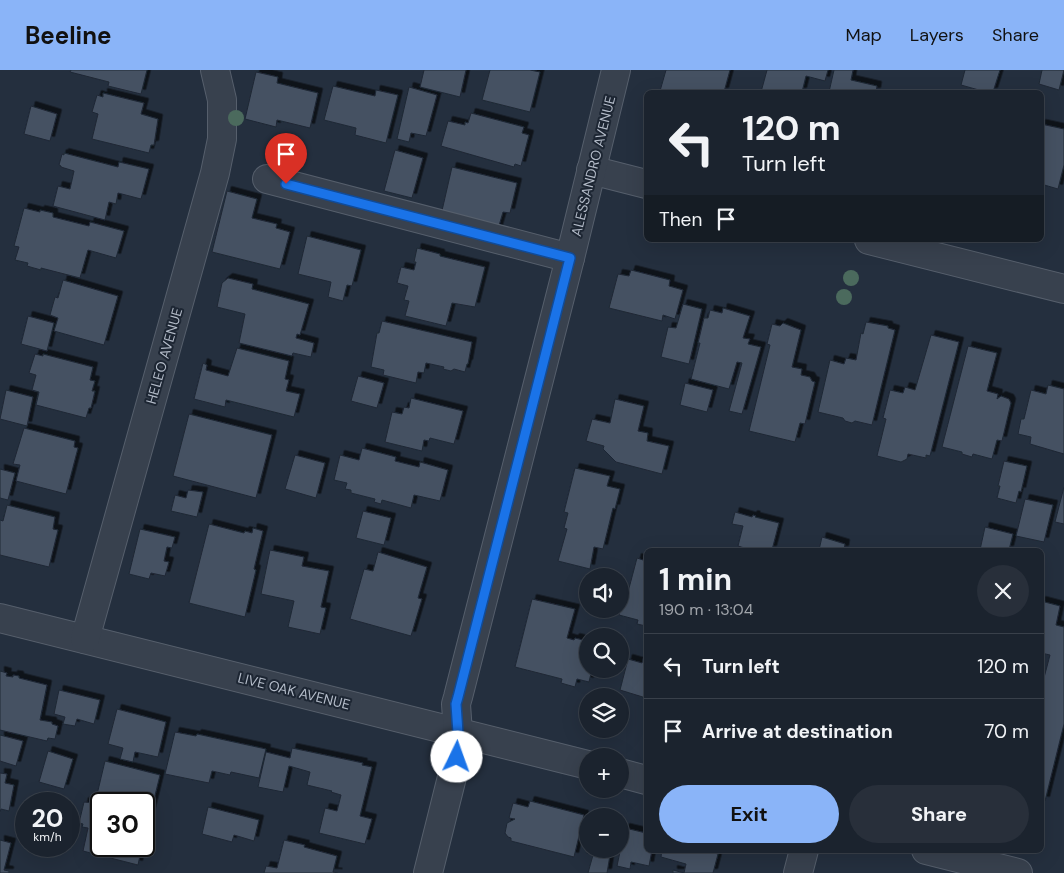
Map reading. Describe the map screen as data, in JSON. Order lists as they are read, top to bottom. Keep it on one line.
{"streets":{"street":["ALESSANDRO AVENUE","HELEO AVENUE","LIVE OAK AVENUE"]},"crossings":[["ALESSANDRO AVENUE","LIVE OAK AVENUE"],["HELEO AVENUE","LIVE OAK AVENUE"]],"page":{"header":"Beeline","nav":["Map","Layers","Share"],"turn":["120 m","Turn left"],"then":"Then","heading":["1 min","190 m · 13:04"],"map_buttons":["+","−"],"list":[{"name":"Turn left","value":"120 m"},{"name":"Arrive at destination","value":"70 m"}],"buttons":["Exit","Share"],"speed":"20 km/h","limit":"30"}}
